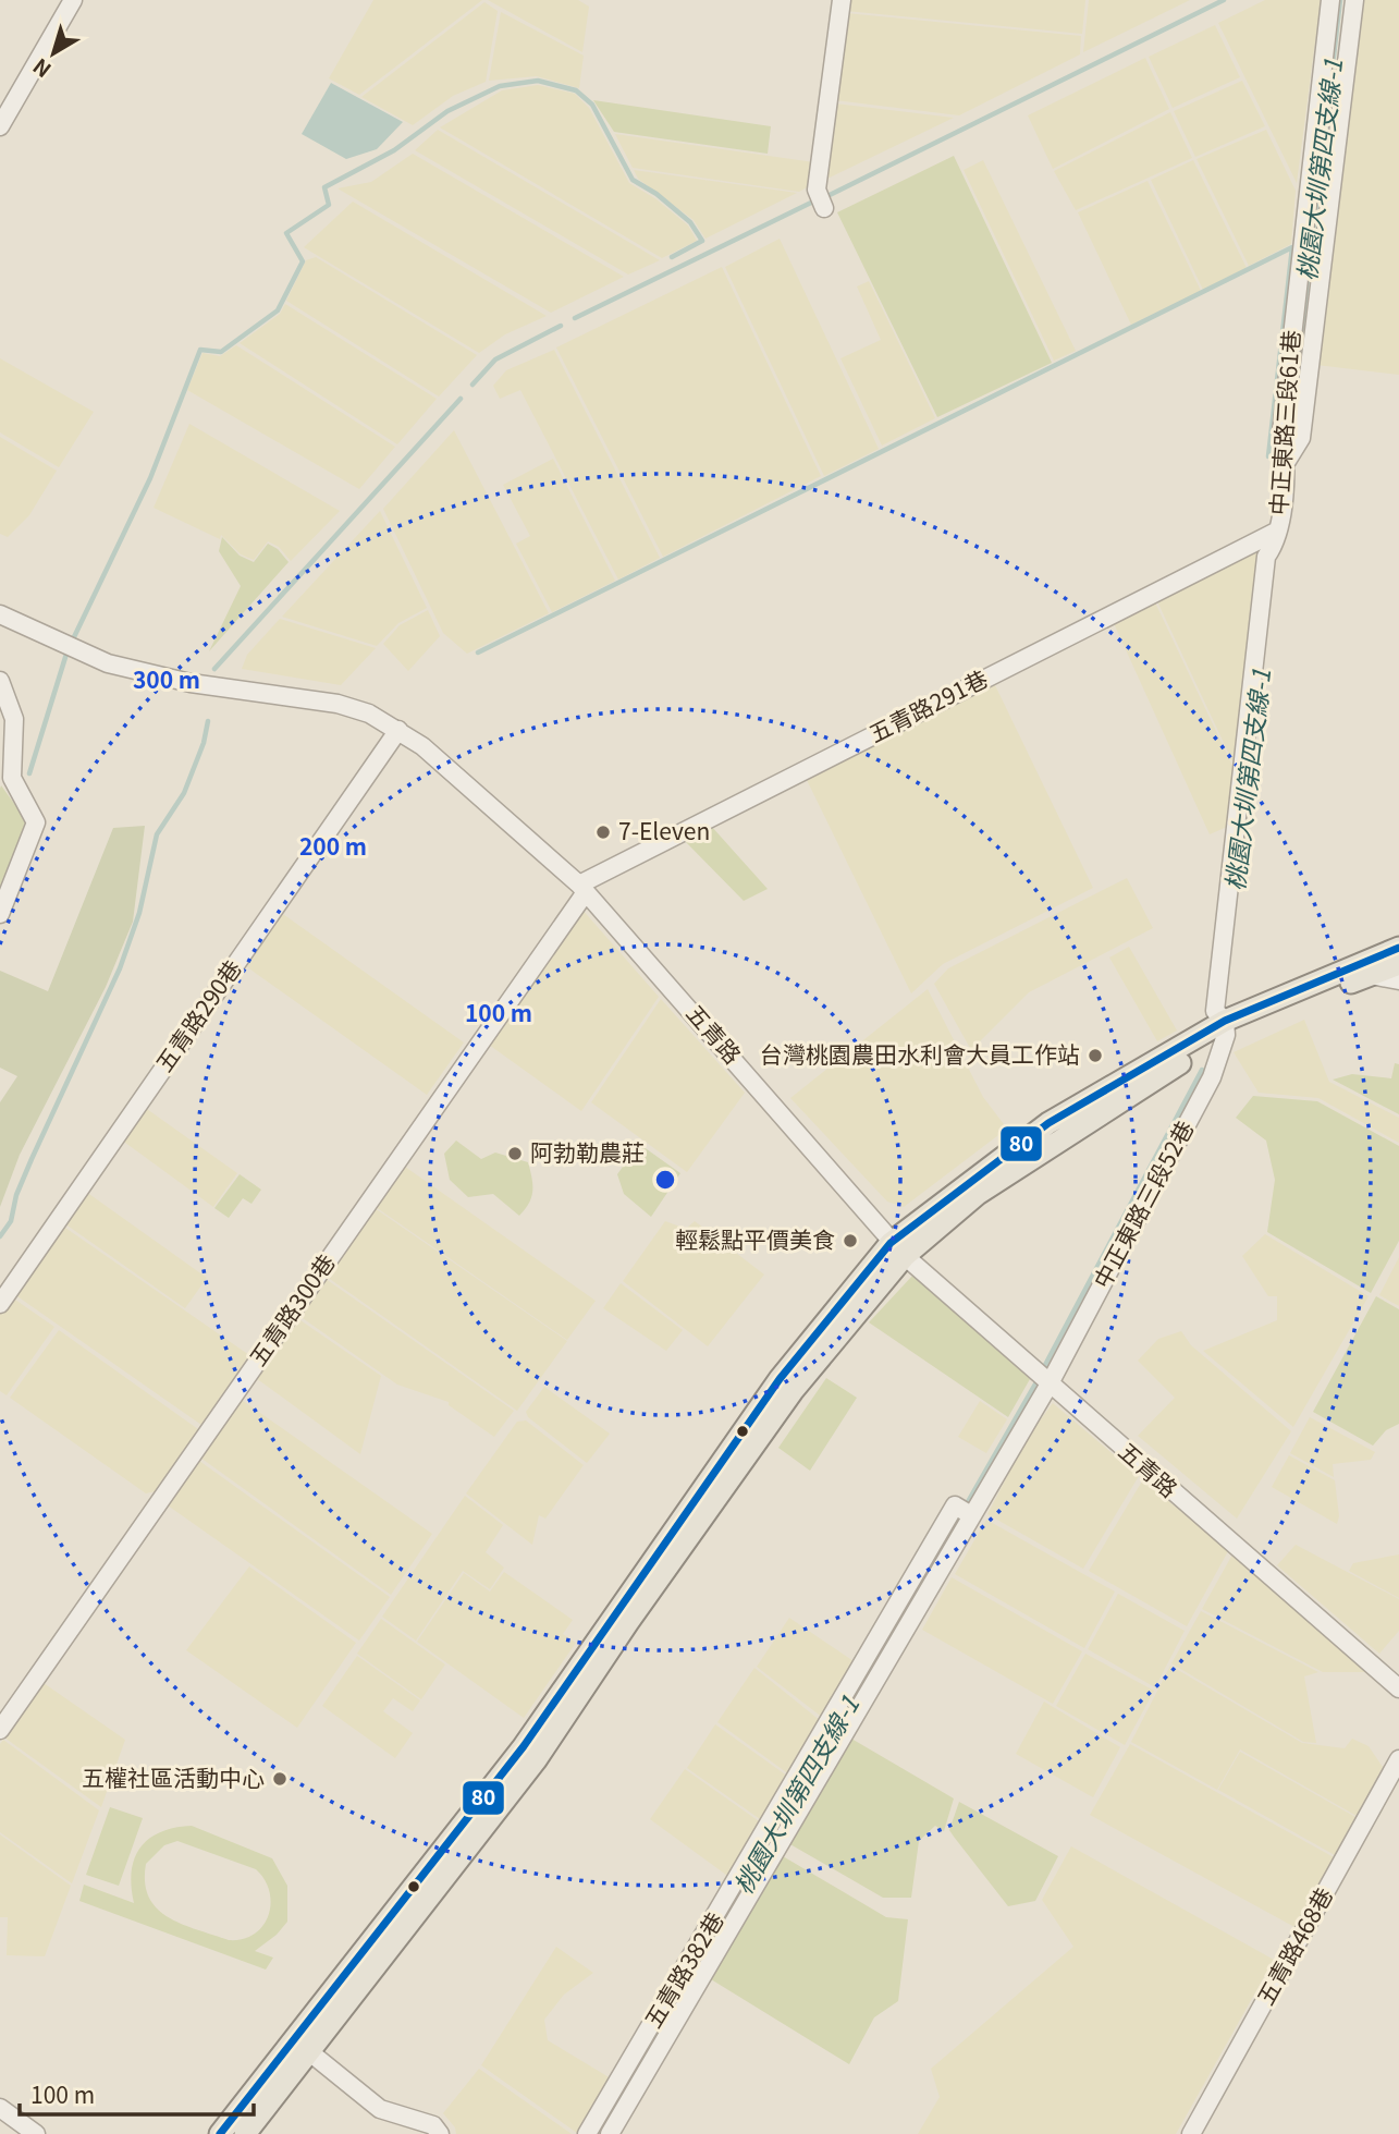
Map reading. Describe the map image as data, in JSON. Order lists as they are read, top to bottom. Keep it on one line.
{"streets":{"street":["中正東路三段61巷","五青路291巷","五青路290巷","五青路","中正東路三段52巷","五青路300巷","五青路468巷","五青路382巷"]},"crossings":[["中正東路三段61巷","五青路291巷"],["中正東路三段61巷","中正東路三段52巷"],["五青路291巷","五青路"],["五青路291巷","五青路300巷"],["五青路290巷","五青路"],["五青路","中正東路三段52巷"],["五青路","五青路300巷"],["五青路","五青路382巷"],["中正東路三段52巷","五青路382巷"]],"water":["桃園大圳第四支線-1"],"places":["7-Eleven","台灣桃園農田水利會大員工作站","阿勃勒農莊","輕鬆點平價美食","五權社區活動中心"],"lines":["transit line 80"],"scale_bar":"100 m","north":"bottom left","rings":["300 m","200 m","100 m"]}
